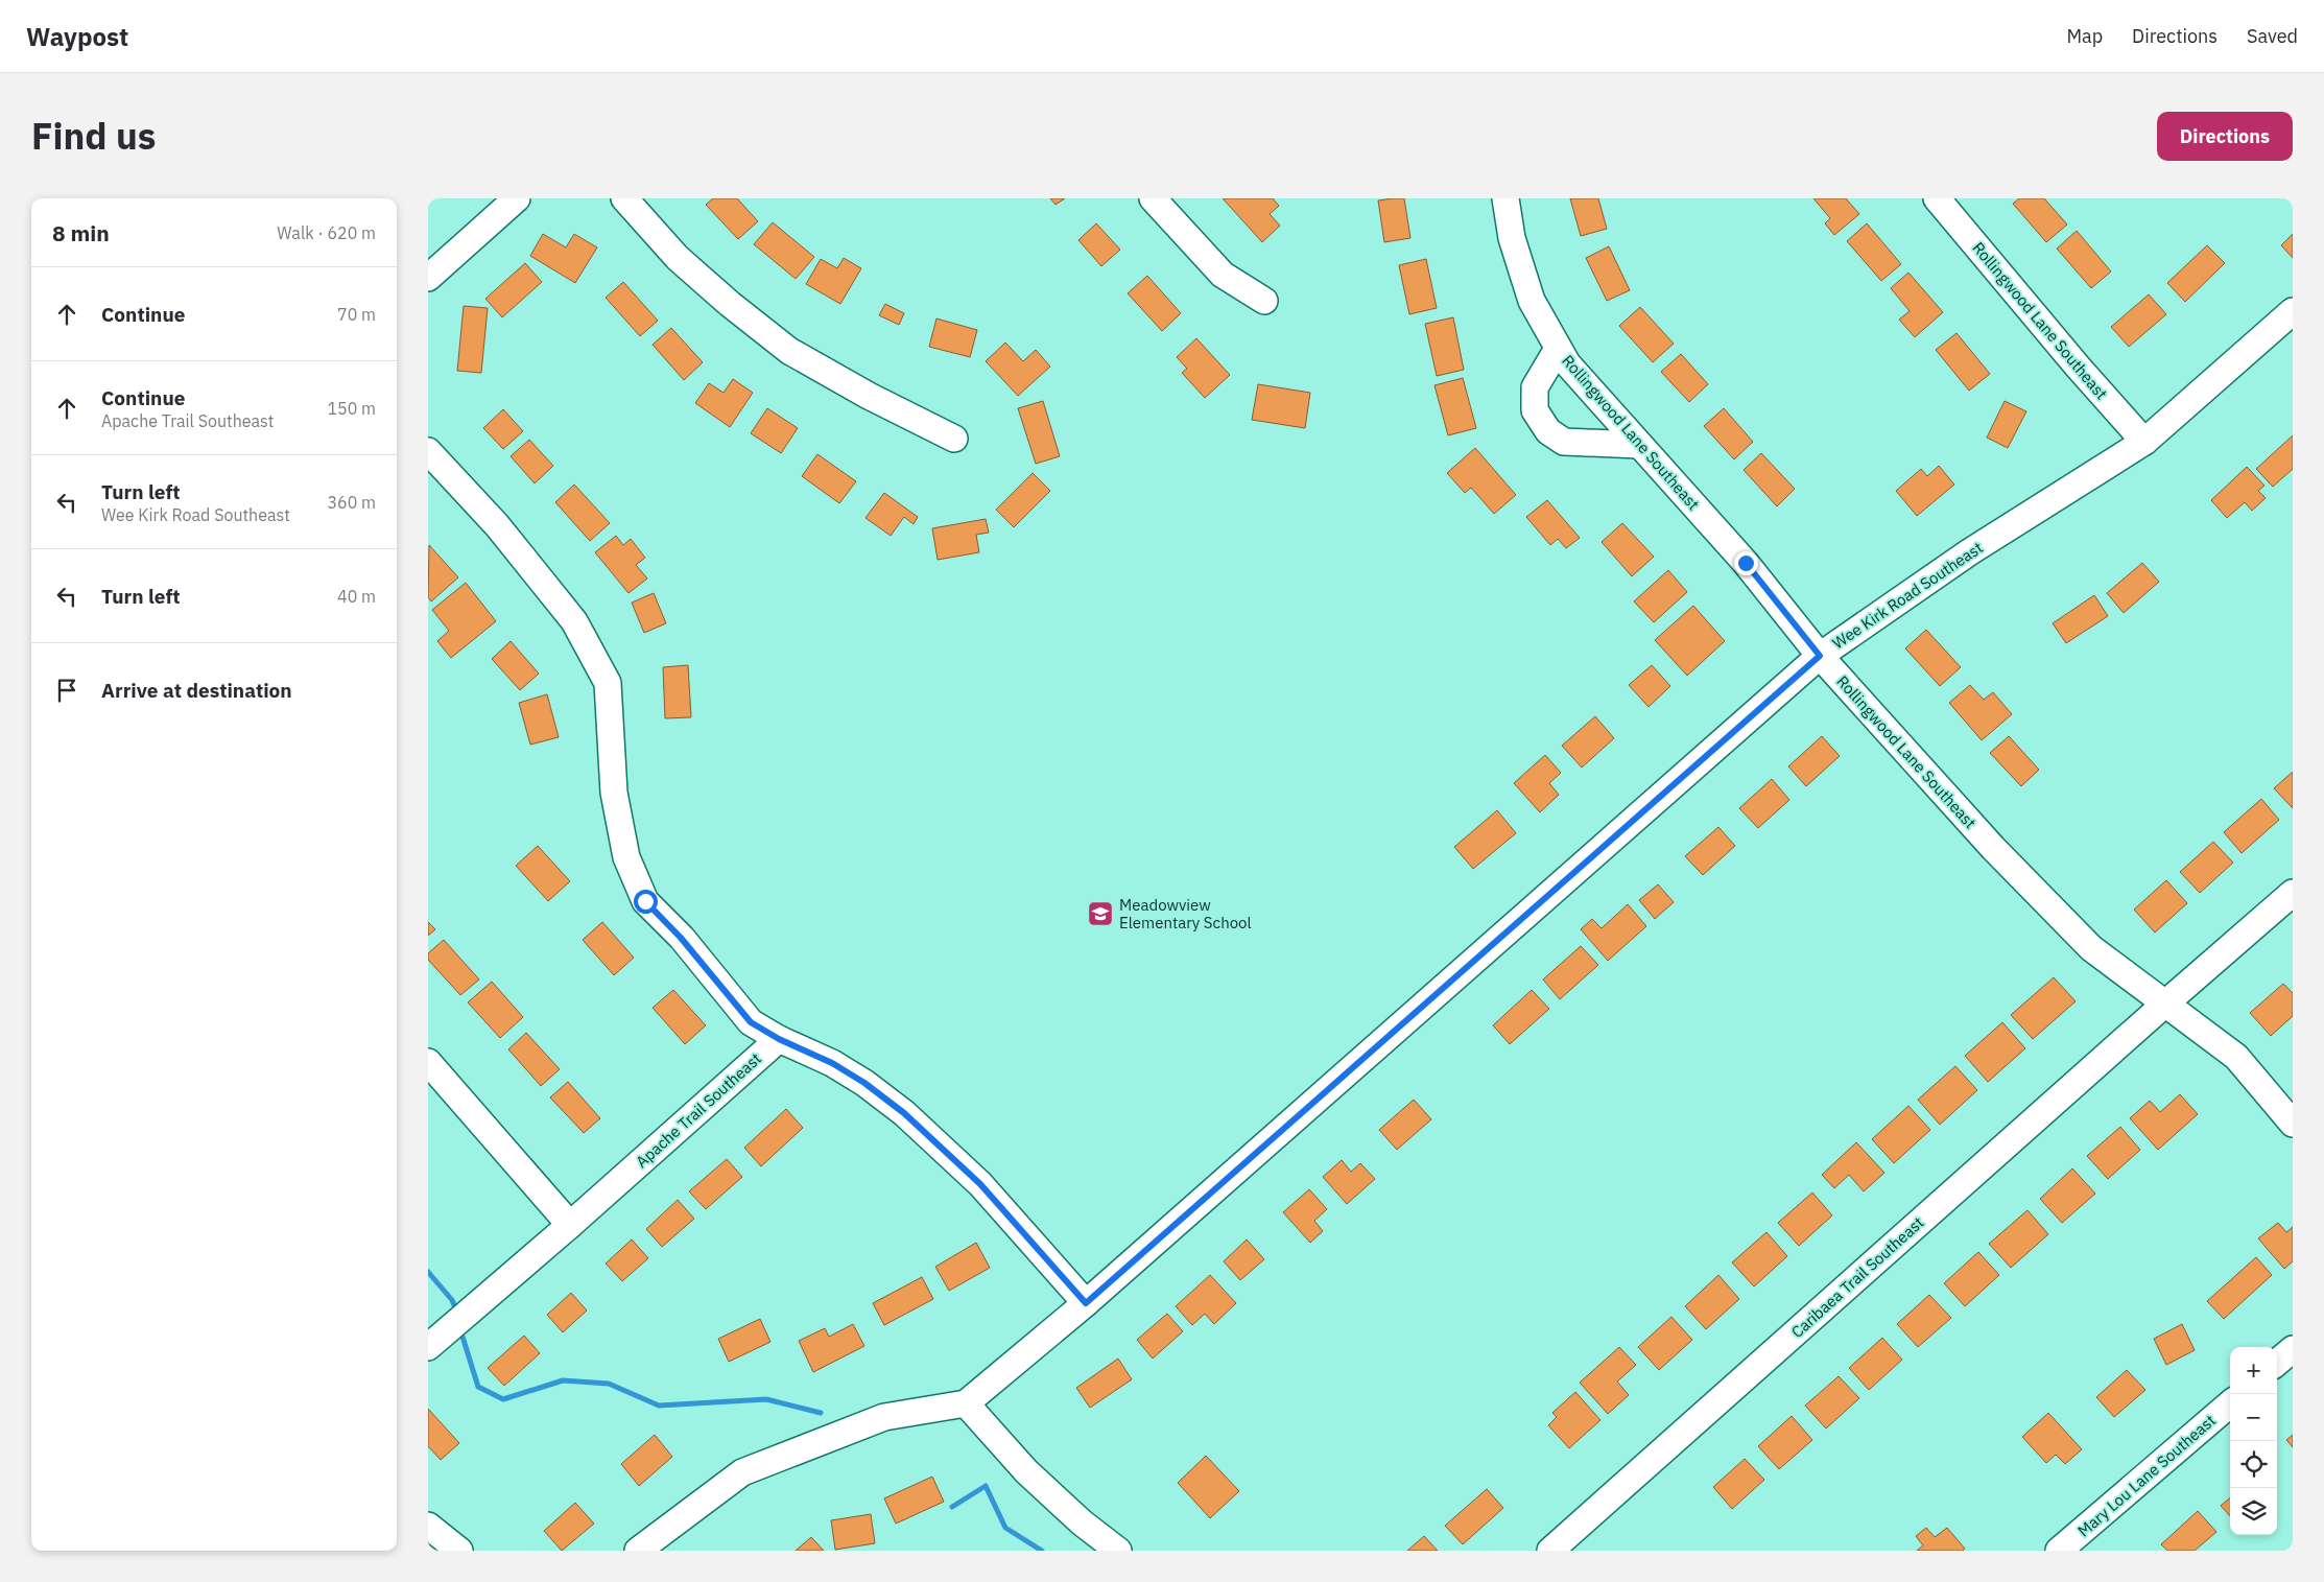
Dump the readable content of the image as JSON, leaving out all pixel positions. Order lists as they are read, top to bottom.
{
  "streets": {
    "street": [
      "Rollingwood Lane Southeast",
      "Wee Kirk Road Southeast",
      "Apache Trail Southeast",
      "Caribaea Trail Southeast",
      "Mary Lou Lane Southeast"
    ]
  },
  "crossings": [
    ["Rollingwood Lane Southeast", "Wee Kirk Road Southeast"],
    ["Rollingwood Lane Southeast", "Caribaea Trail Southeast"]
  ],
  "places": {
    "school or university": ["Meadowview Elementary School"]
  },
  "page": {
    "header": "Waypost",
    "nav": ["Map", "Directions", "Saved"],
    "title": "Find us",
    "buttons": "Directions",
    "heading": ["8 min", "Walk · 620 m"],
    "list": [
      ["Continue", "70 m"],
      ["Continue", "Apache Trail Southeast", "150 m"],
      ["Turn left", "Wee Kirk Road Southeast", "360 m"],
      ["Turn left", "40 m"],
      "Arrive at destination"
    ],
    "map_buttons": ["+", "−"]
  }
}
